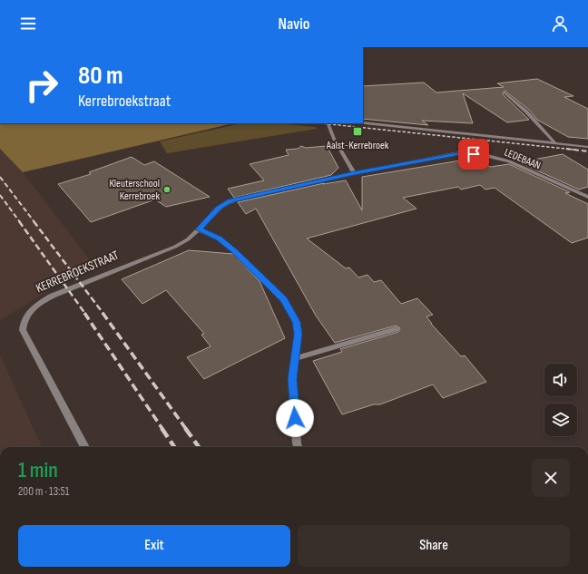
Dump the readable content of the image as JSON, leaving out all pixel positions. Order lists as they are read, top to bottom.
{
  "streets": {
    "street": ["LEDEBAAN", "KERREBROEKSTRAAT"]
  },
  "crossings": [
    ["LEDEBAAN", "KERREBROEKSTRAAT"]
  ],
  "places": {
    "transit": ["Aalst-Kerrebroek"],
    "other": ["Kleuterschool Kerrebroek"]
  },
  "page": {
    "header": "Navio",
    "turn": ["80 m", "Kerrebroekstraat"],
    "heading": ["1 min", "200 m · 13:51"],
    "buttons": ["Exit", "Share"]
  }
}
